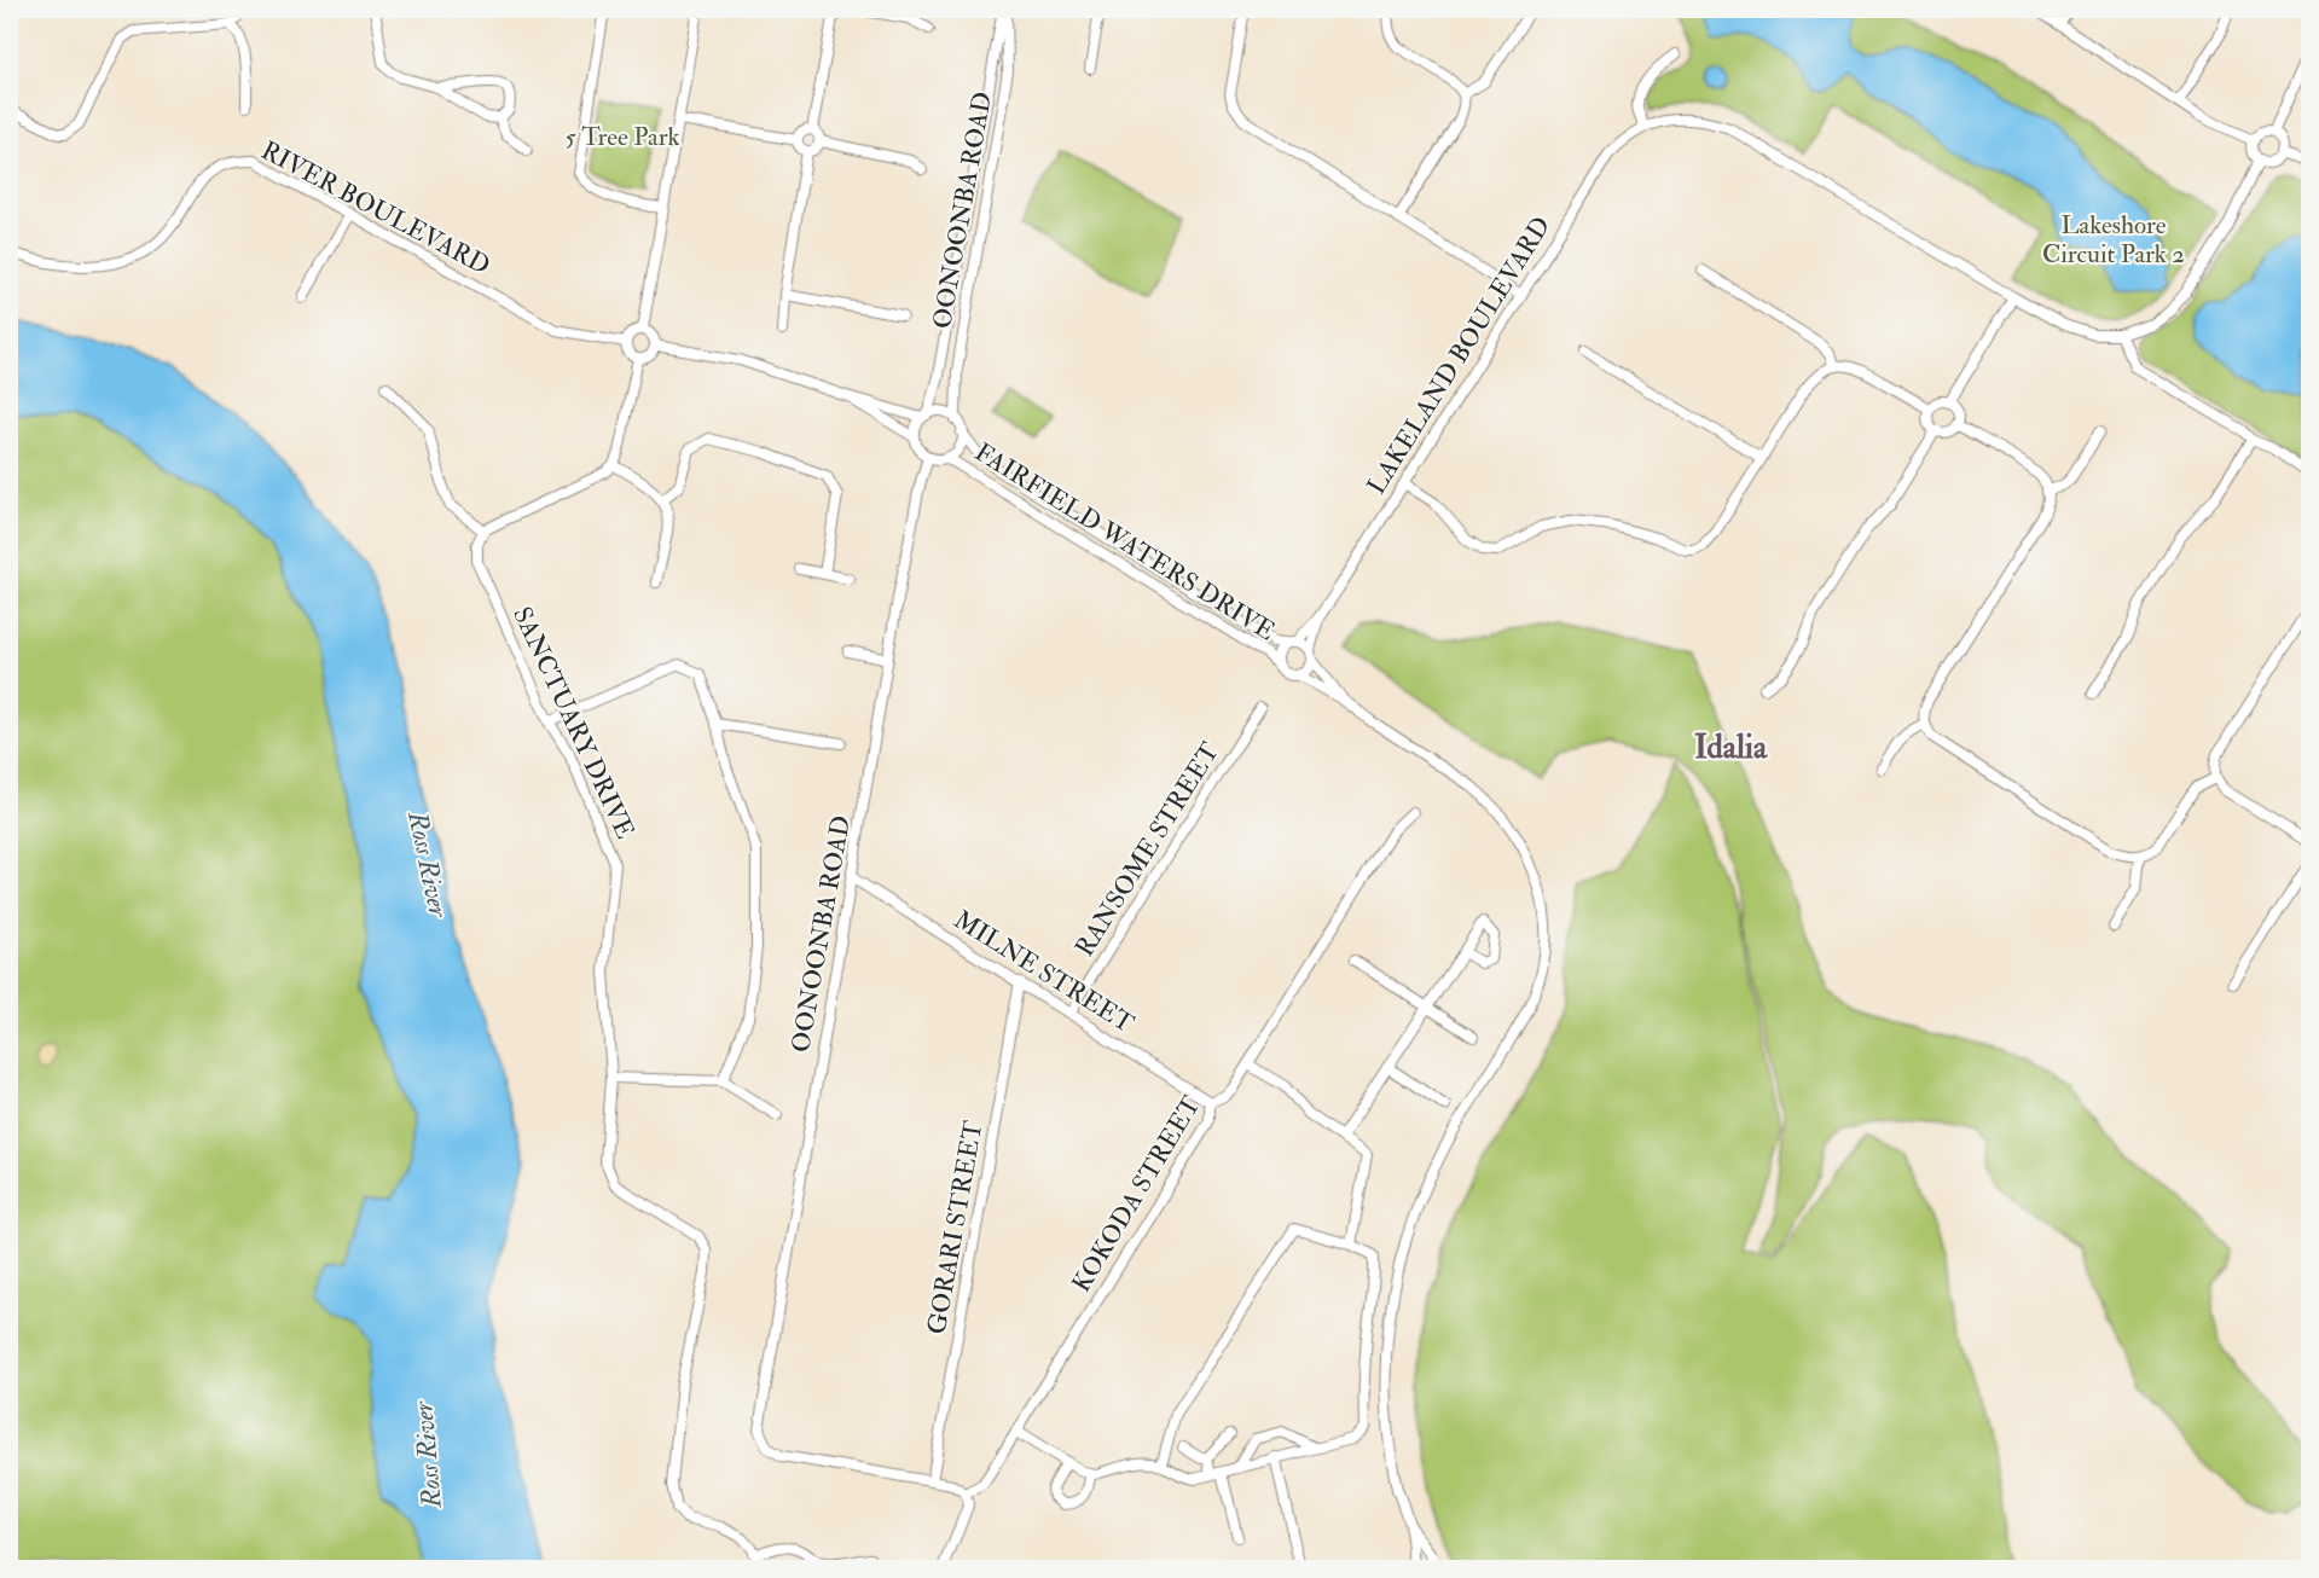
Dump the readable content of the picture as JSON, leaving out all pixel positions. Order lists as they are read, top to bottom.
{
  "streets": {
    "street": [
      "RIVER BOULEVARD",
      "OONOONBA ROAD",
      "LAKELAND BOULEVARD",
      "FAIRFIELD WATERS DRIVE",
      "SANCTUARY DRIVE",
      "RANSOME STREET",
      "MILNE STREET",
      "KOKODA STREET",
      "GORARI STREET"
    ]
  },
  "crossings": [
    ["OONOONBA ROAD", "FAIRFIELD WATERS DRIVE"],
    ["OONOONBA ROAD", "MILNE STREET"],
    ["OONOONBA ROAD", "GORARI STREET"],
    ["LAKELAND BOULEVARD", "FAIRFIELD WATERS DRIVE"],
    ["RANSOME STREET", "MILNE STREET"],
    ["MILNE STREET", "KOKODA STREET"],
    ["MILNE STREET", "GORARI STREET"]
  ],
  "districts": ["Idalia"],
  "water": ["Ross River"],
  "parks": ["5 Tree Park", "Lakeshore Circuit Park 2"]
}
